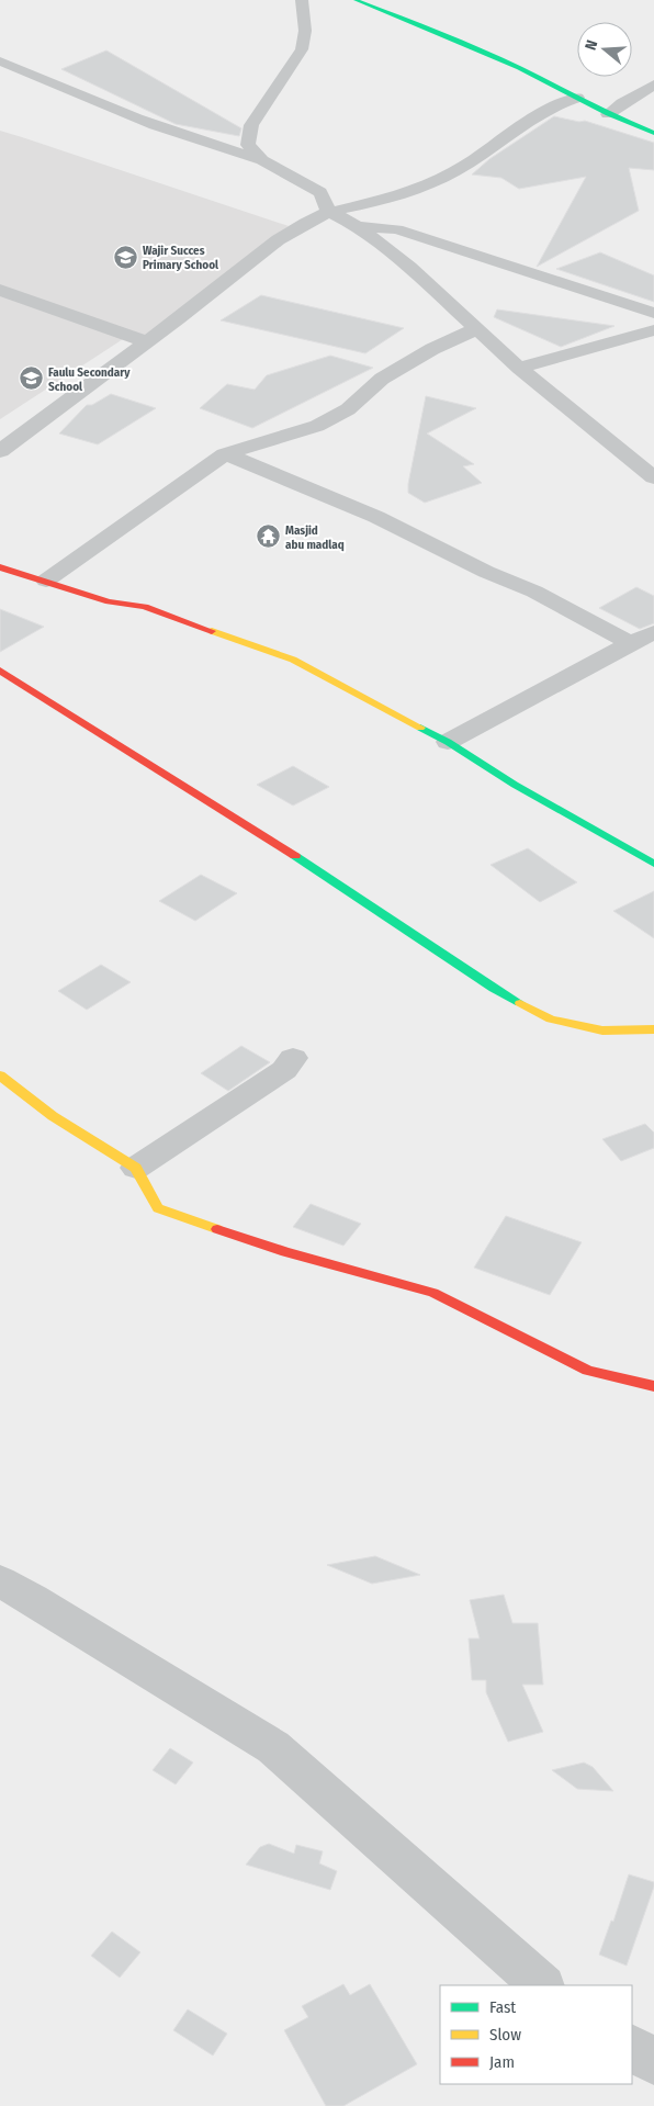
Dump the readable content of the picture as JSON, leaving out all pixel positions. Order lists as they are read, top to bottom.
{
  "places": {
    "school or university": ["Wajir Succes Primary School", "Faulu Secondary School"],
    "temple": ["Masjid abu madlaq"]
  },
  "legend": ["Fast", "Slow", "Jam"],
  "north": "left"
}
